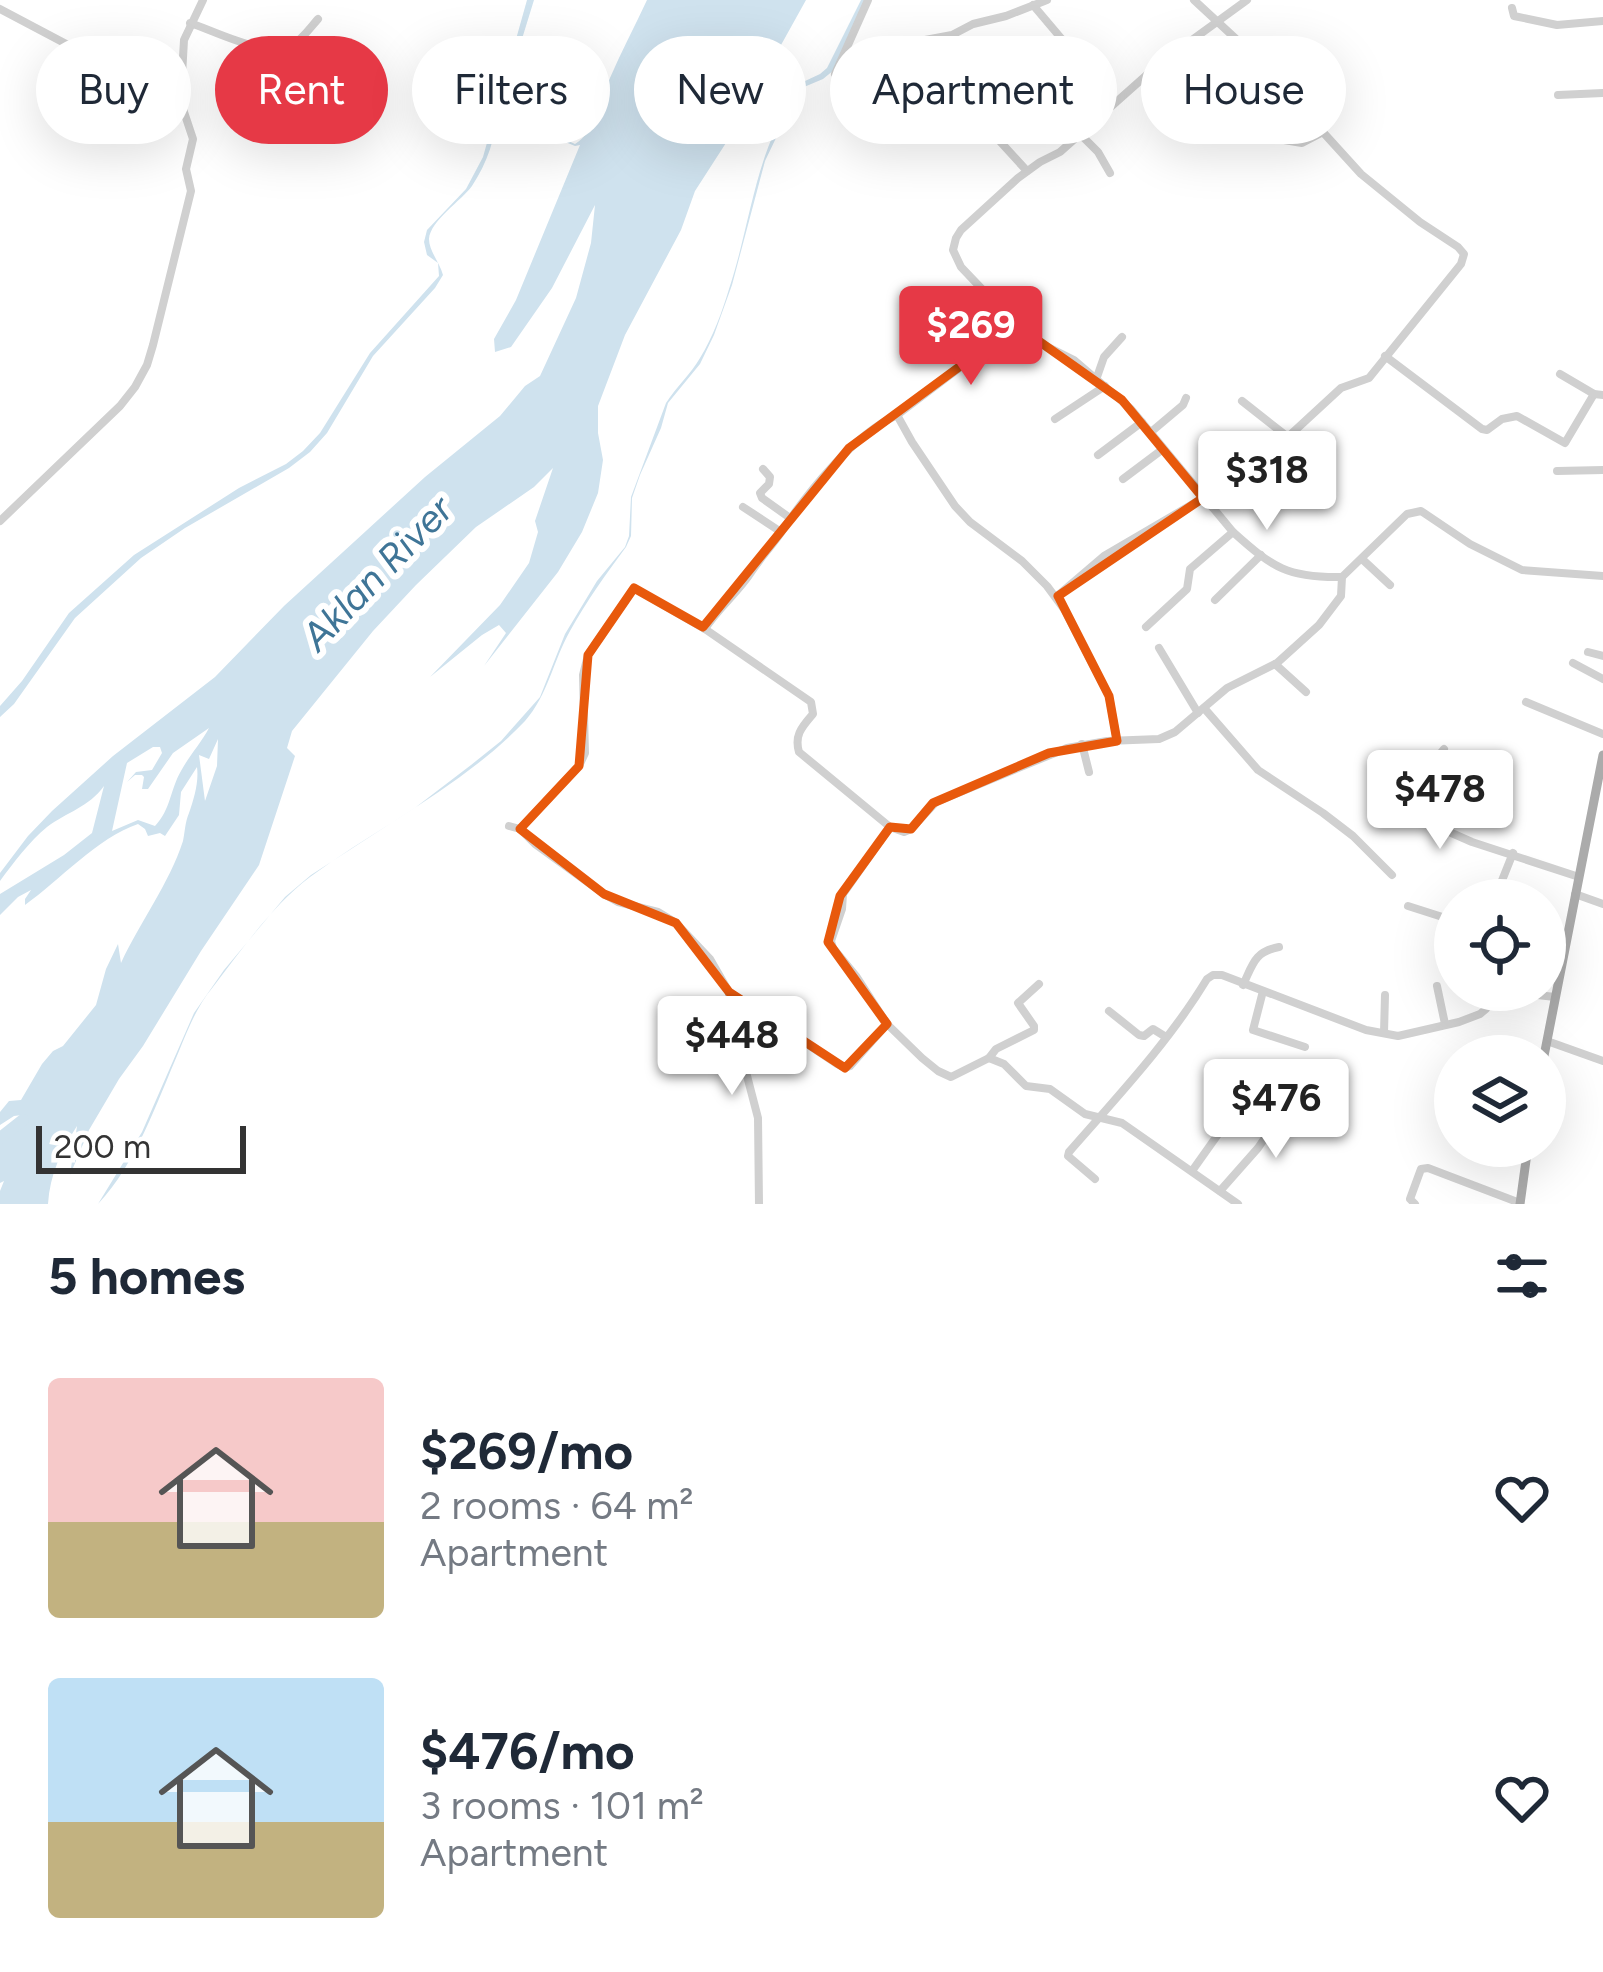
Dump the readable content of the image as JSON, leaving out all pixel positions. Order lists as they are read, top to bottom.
{
  "water": ["Aklan River"],
  "scale_bar": "200 m",
  "page": {
    "chip": [
      "Buy",
      "Rent",
      "Filters",
      "New",
      "Apartment",
      "House"
    ],
    "price": [
      "$269",
      "$318",
      "$478",
      "$448",
      "$476"
    ],
    "scale": "200 m",
    "heading": "5 homes",
    "list": [
      {
        "name": "$269/mo",
        "note": "2 rooms · 64 m² · Apartment"
      },
      {
        "name": "$476/mo",
        "note": "3 rooms · 101 m² · Apartment"
      }
    ]
  }
}
